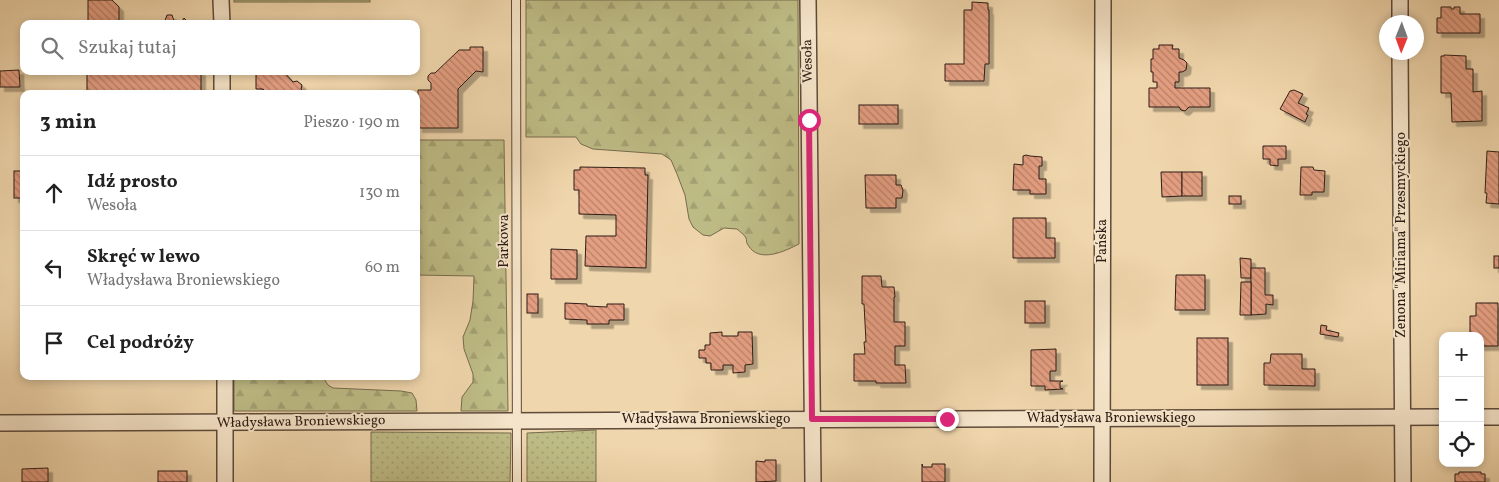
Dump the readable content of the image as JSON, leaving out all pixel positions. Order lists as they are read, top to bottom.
{
  "streets": {
    "street": [
      "Wesoła",
      "Zenona \"Miriama\" Przesmyckiego",
      "Pańska",
      "Władysława Broniewskiego"
    ],
    "lane": ["Parkowa"]
  },
  "crossings": [
    ["Wesoła", "Władysława Broniewskiego"],
    ["Zenona \"Miriama\" Przesmyckiego", "Władysława Broniewskiego"],
    ["Parkowa", "Władysława Broniewskiego"],
    ["Pańska", "Władysława Broniewskiego"]
  ],
  "north": "bottom",
  "page": {
    "search": "Szukaj tutaj",
    "heading": ["3 min", "Pieszo · 190 m"],
    "list": [
      ["Idź prosto", "Wesoła", "130 m"],
      ["Skręć w lewo", "Władysława Broniewskiego", "60 m"],
      "Cel podróży"
    ],
    "map_buttons": ["+", "−"]
  }
}
